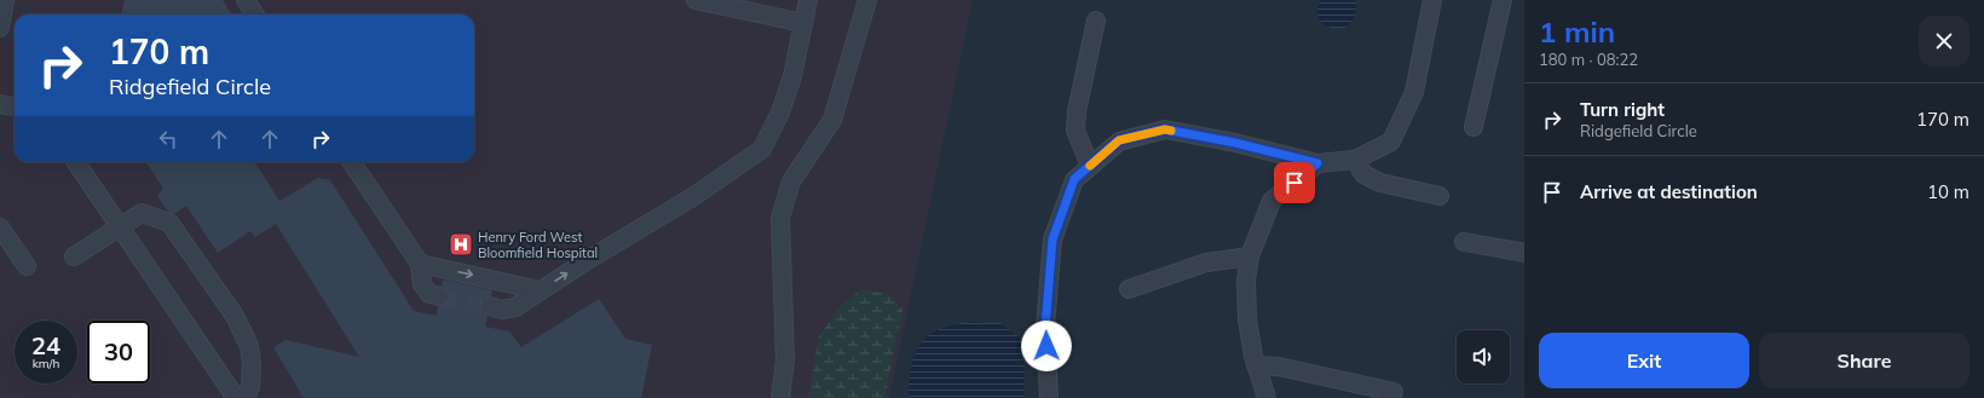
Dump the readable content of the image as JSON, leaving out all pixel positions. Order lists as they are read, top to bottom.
{
  "places": {
    "hospital": ["Henry Ford West Bloomfield Hospital"]
  },
  "page": {
    "heading": ["1 min", "180 m · 08:22"],
    "turn": ["170 m", "Ridgefield Circle"],
    "list": [
      {
        "name": "Turn right",
        "note": "Ridgefield Circle",
        "value": "170 m"
      },
      {
        "name": "Arrive at destination",
        "value": "10 m"
      }
    ],
    "speed": "24 km/h",
    "limit": "30",
    "buttons": ["Exit", "Share"]
  }
}
